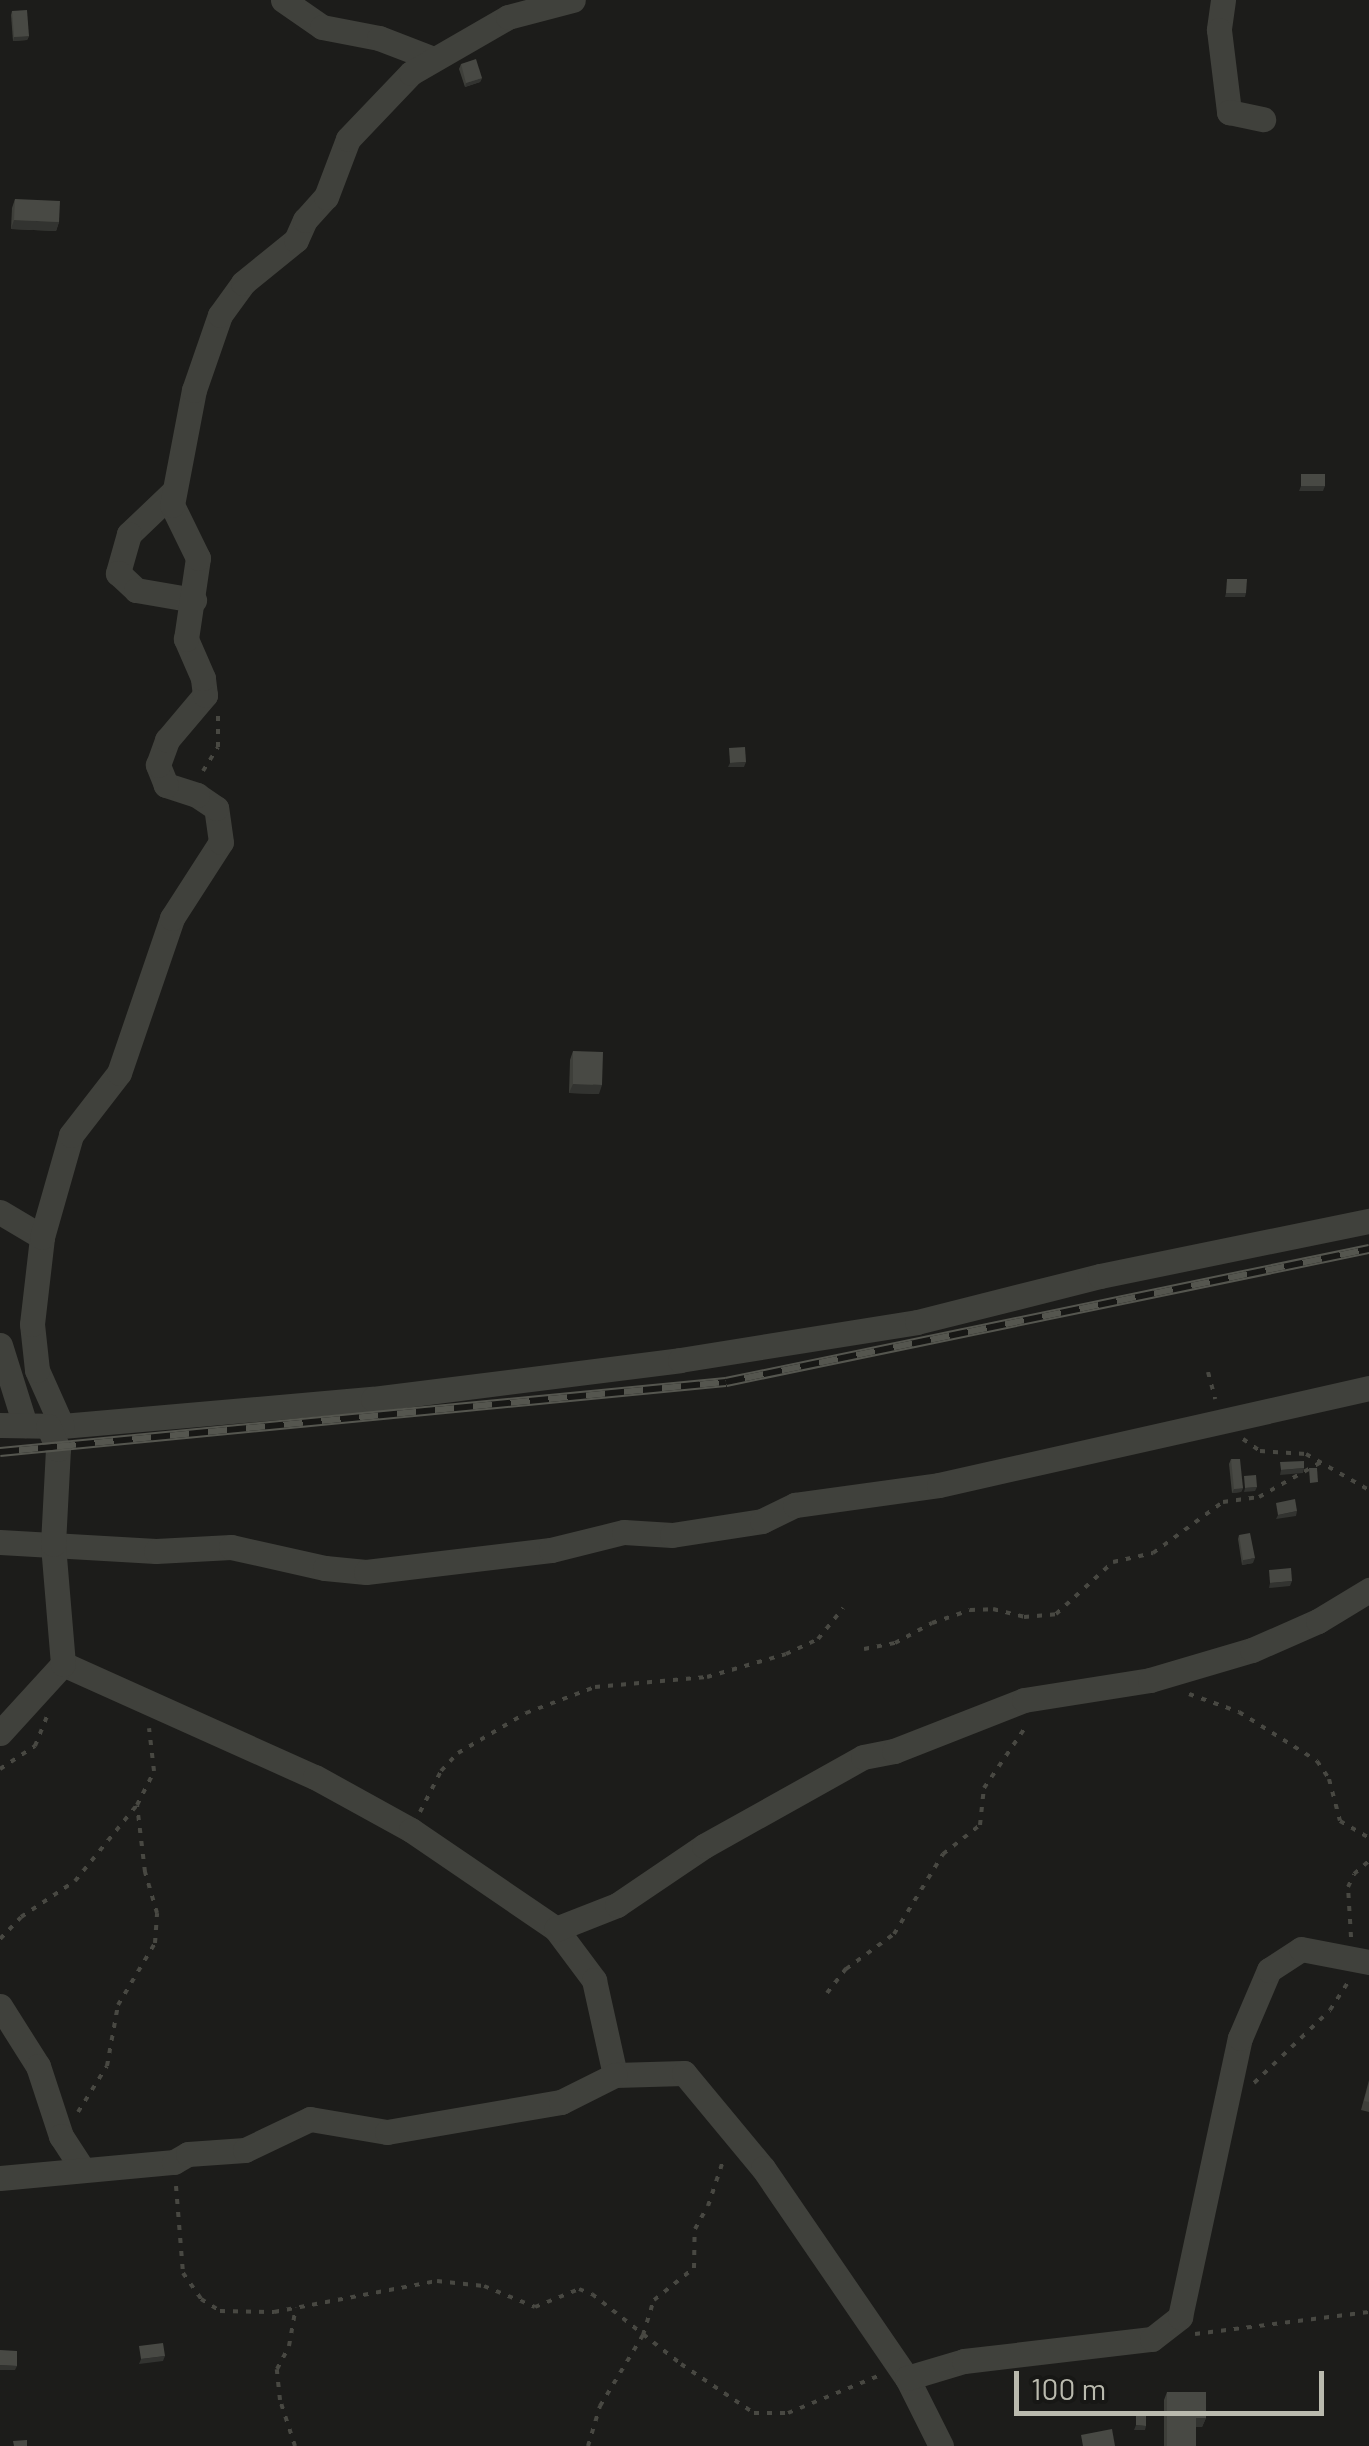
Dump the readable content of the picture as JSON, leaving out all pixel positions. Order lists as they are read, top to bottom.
{
  "scale_bar": "100 m"
}
